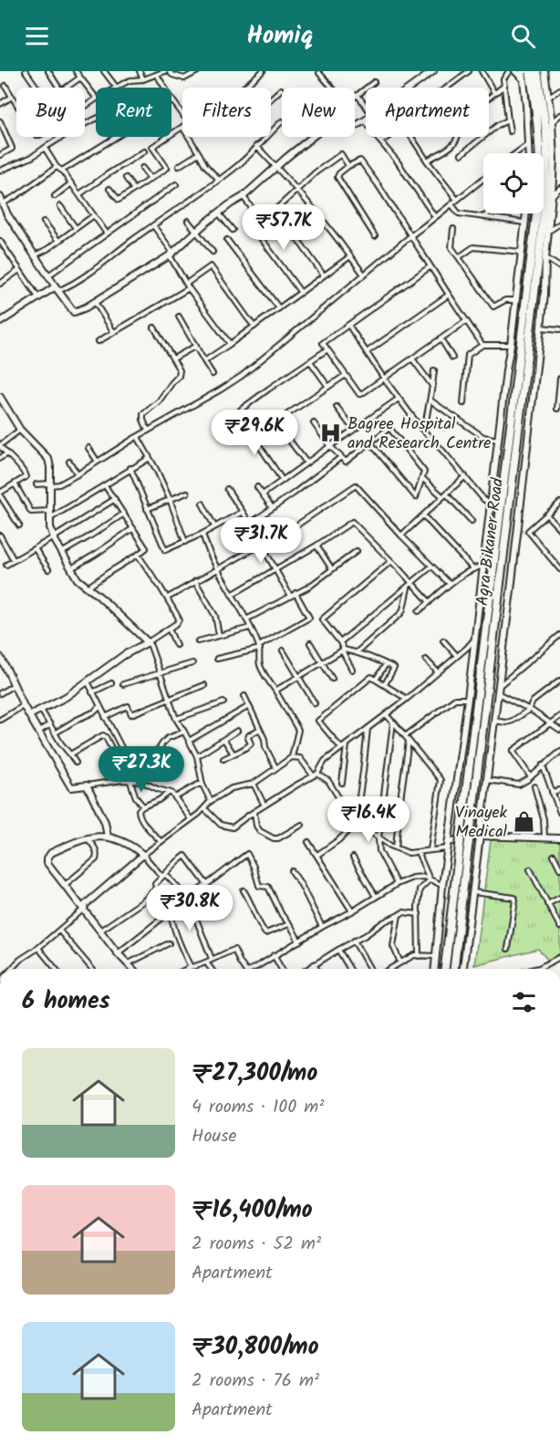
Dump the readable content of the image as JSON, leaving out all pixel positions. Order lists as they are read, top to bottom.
{
  "streets": {
    "highway": ["Agra Bikaner Road"]
  },
  "places": {
    "hospital": ["Bagree Hospital and Research Centre"],
    "shop": ["Vinayek Medical"]
  },
  "page": {
    "header": "Homiq",
    "chip": [
      "Buy",
      "Rent",
      "Filters",
      "New",
      "Apartment"
    ],
    "price": [
      "₹57.7K",
      "₹29.6K",
      "₹31.7K",
      "₹27.3K",
      "₹16.4K",
      "₹30.8K"
    ],
    "heading": "6 homes",
    "list": [
      {
        "name": "₹27,300/mo",
        "note": "4 rooms · 100 m² · House"
      },
      {
        "name": "₹16,400/mo",
        "note": "2 rooms · 52 m² · Apartment"
      },
      {
        "name": "₹30,800/mo",
        "note": "2 rooms · 76 m² · Apartment"
      }
    ]
  }
}
